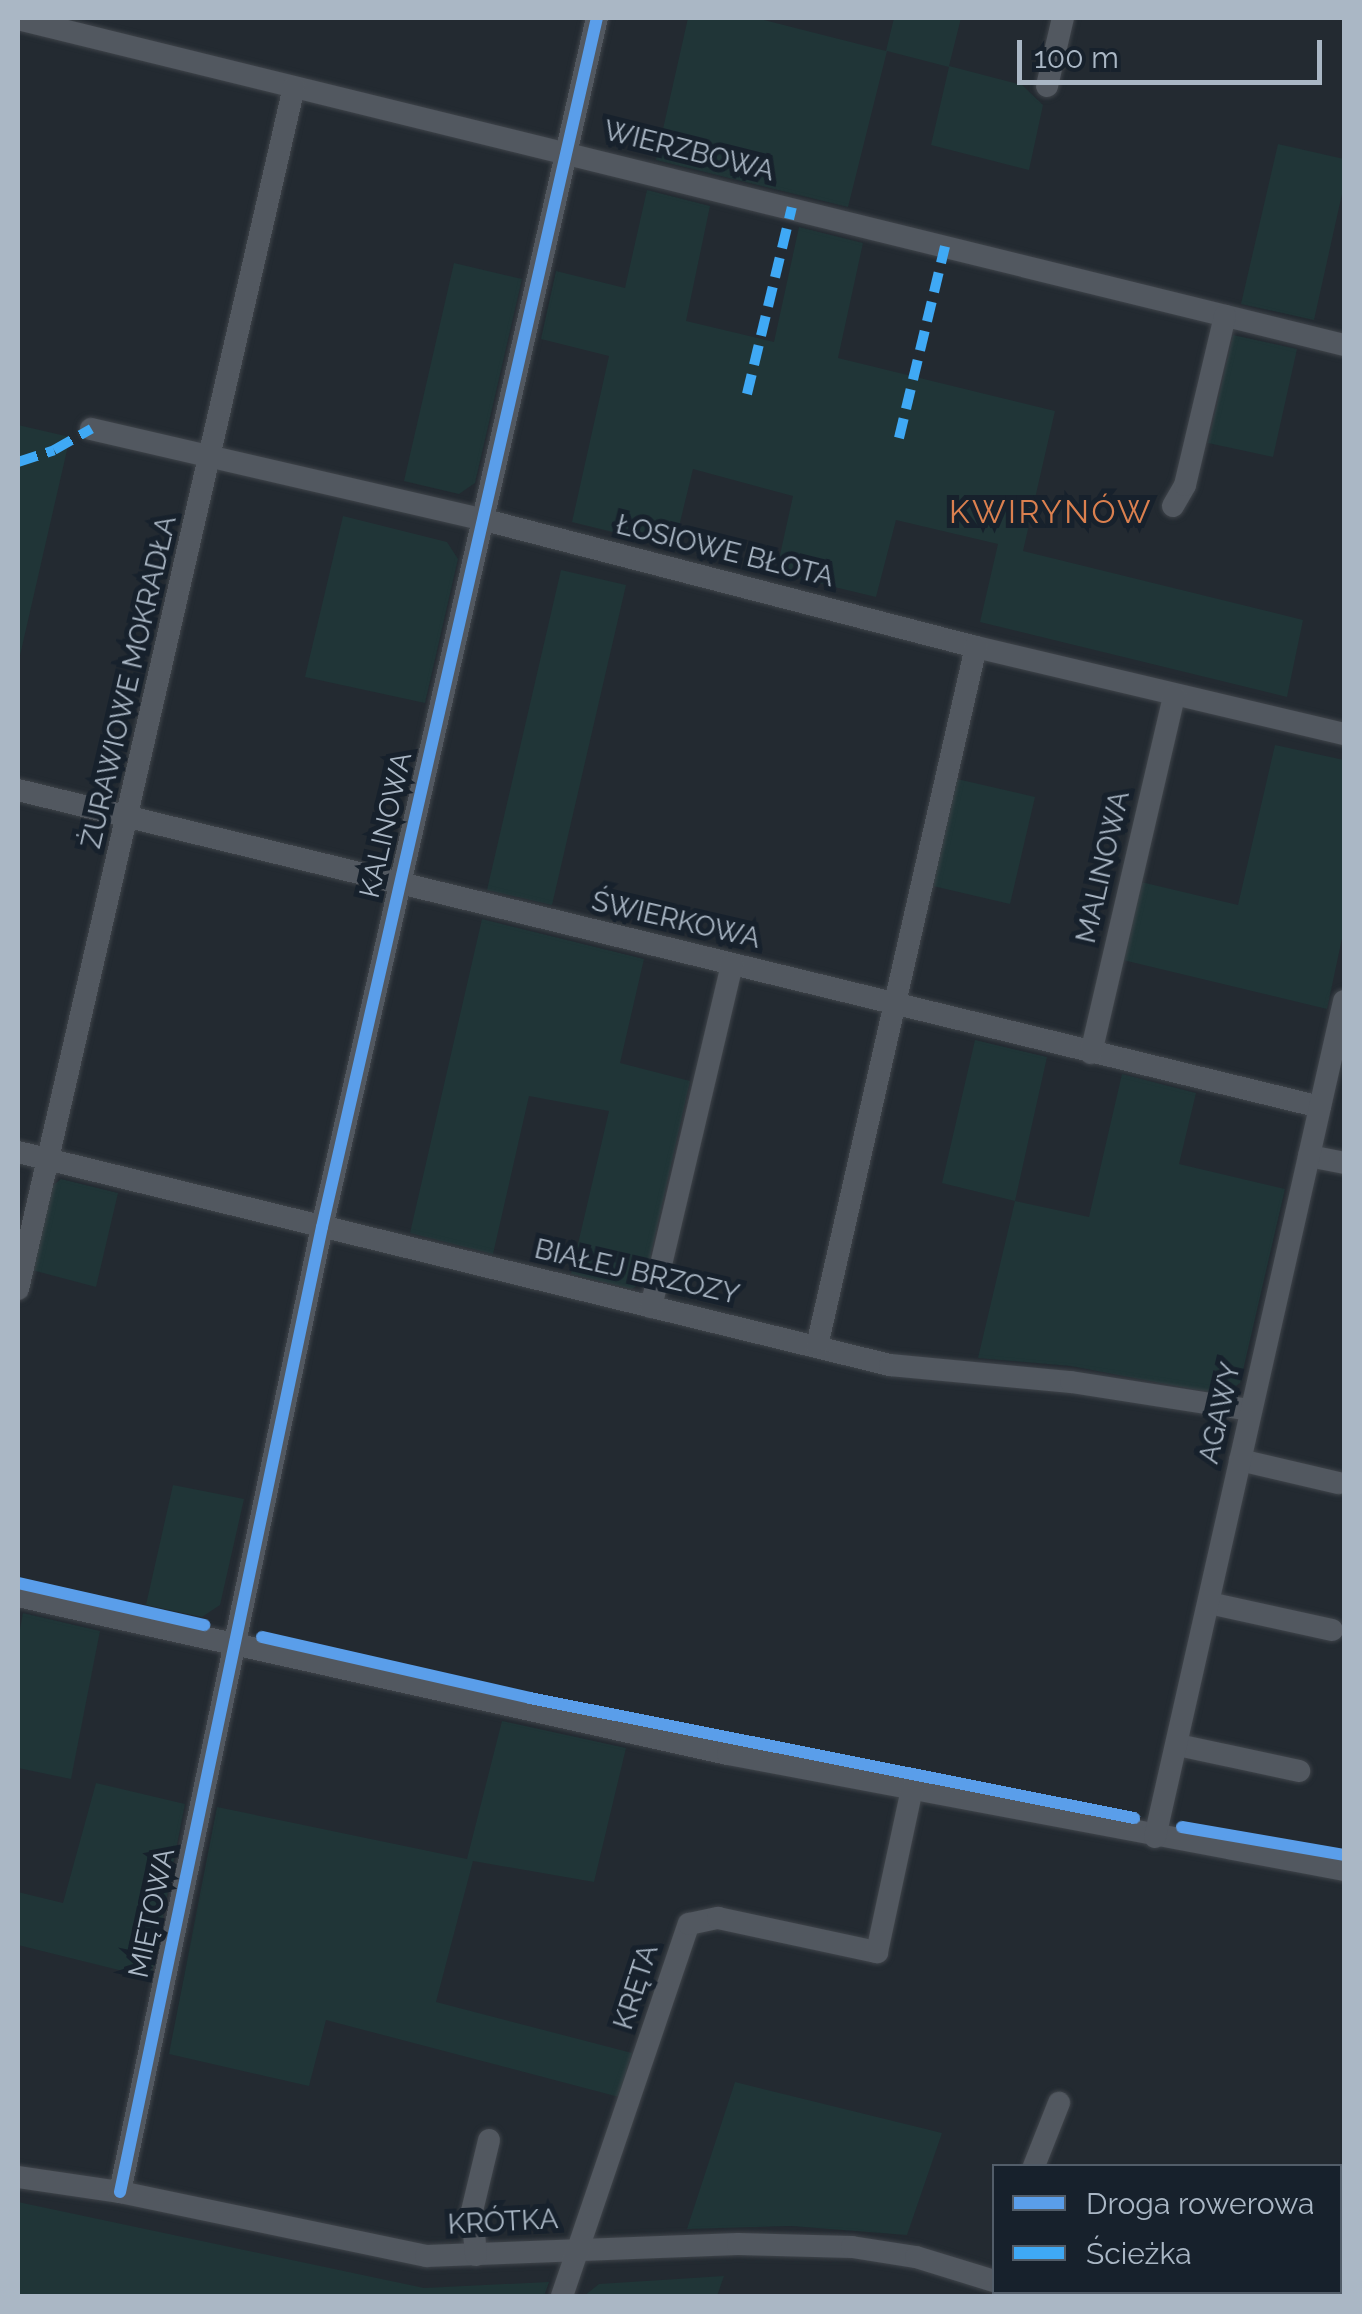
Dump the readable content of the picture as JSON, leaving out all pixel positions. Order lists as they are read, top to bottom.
{
  "streets": {
    "street": [
      "WIERZBOWA",
      "ŁOSIOWE BŁOTA",
      "ŻURAWIOWE MOKRADŁA",
      "KALINOWA",
      "MALINOWA",
      "ŚWIERKOWA",
      "BIAŁEJ BRZOZY",
      "AGAWY",
      "MIĘTOWA",
      "KRĘTA",
      "KRÓTKA"
    ]
  },
  "crossings": [
    ["WIERZBOWA", "ŻURAWIOWE MOKRADŁA"],
    ["WIERZBOWA", "KALINOWA"],
    ["ŁOSIOWE BŁOTA", "ŻURAWIOWE MOKRADŁA"],
    ["ŁOSIOWE BŁOTA", "KALINOWA"],
    ["ŁOSIOWE BŁOTA", "MALINOWA"],
    ["ŻURAWIOWE MOKRADŁA", "ŚWIERKOWA"],
    ["ŻURAWIOWE MOKRADŁA", "BIAŁEJ BRZOZY"],
    ["KALINOWA", "ŚWIERKOWA"],
    ["KALINOWA", "BIAŁEJ BRZOZY"],
    ["KALINOWA", "MIĘTOWA"],
    ["MALINOWA", "ŚWIERKOWA"],
    ["ŚWIERKOWA", "AGAWY"],
    ["BIAŁEJ BRZOZY", "AGAWY"],
    ["MIĘTOWA", "KRÓTKA"],
    ["KRĘTA", "KRÓTKA"]
  ],
  "districts": ["KWIRYNÓW"],
  "legend": ["Droga rowerowa", "Ścieżka"],
  "scale_bar": "100 m"
}
